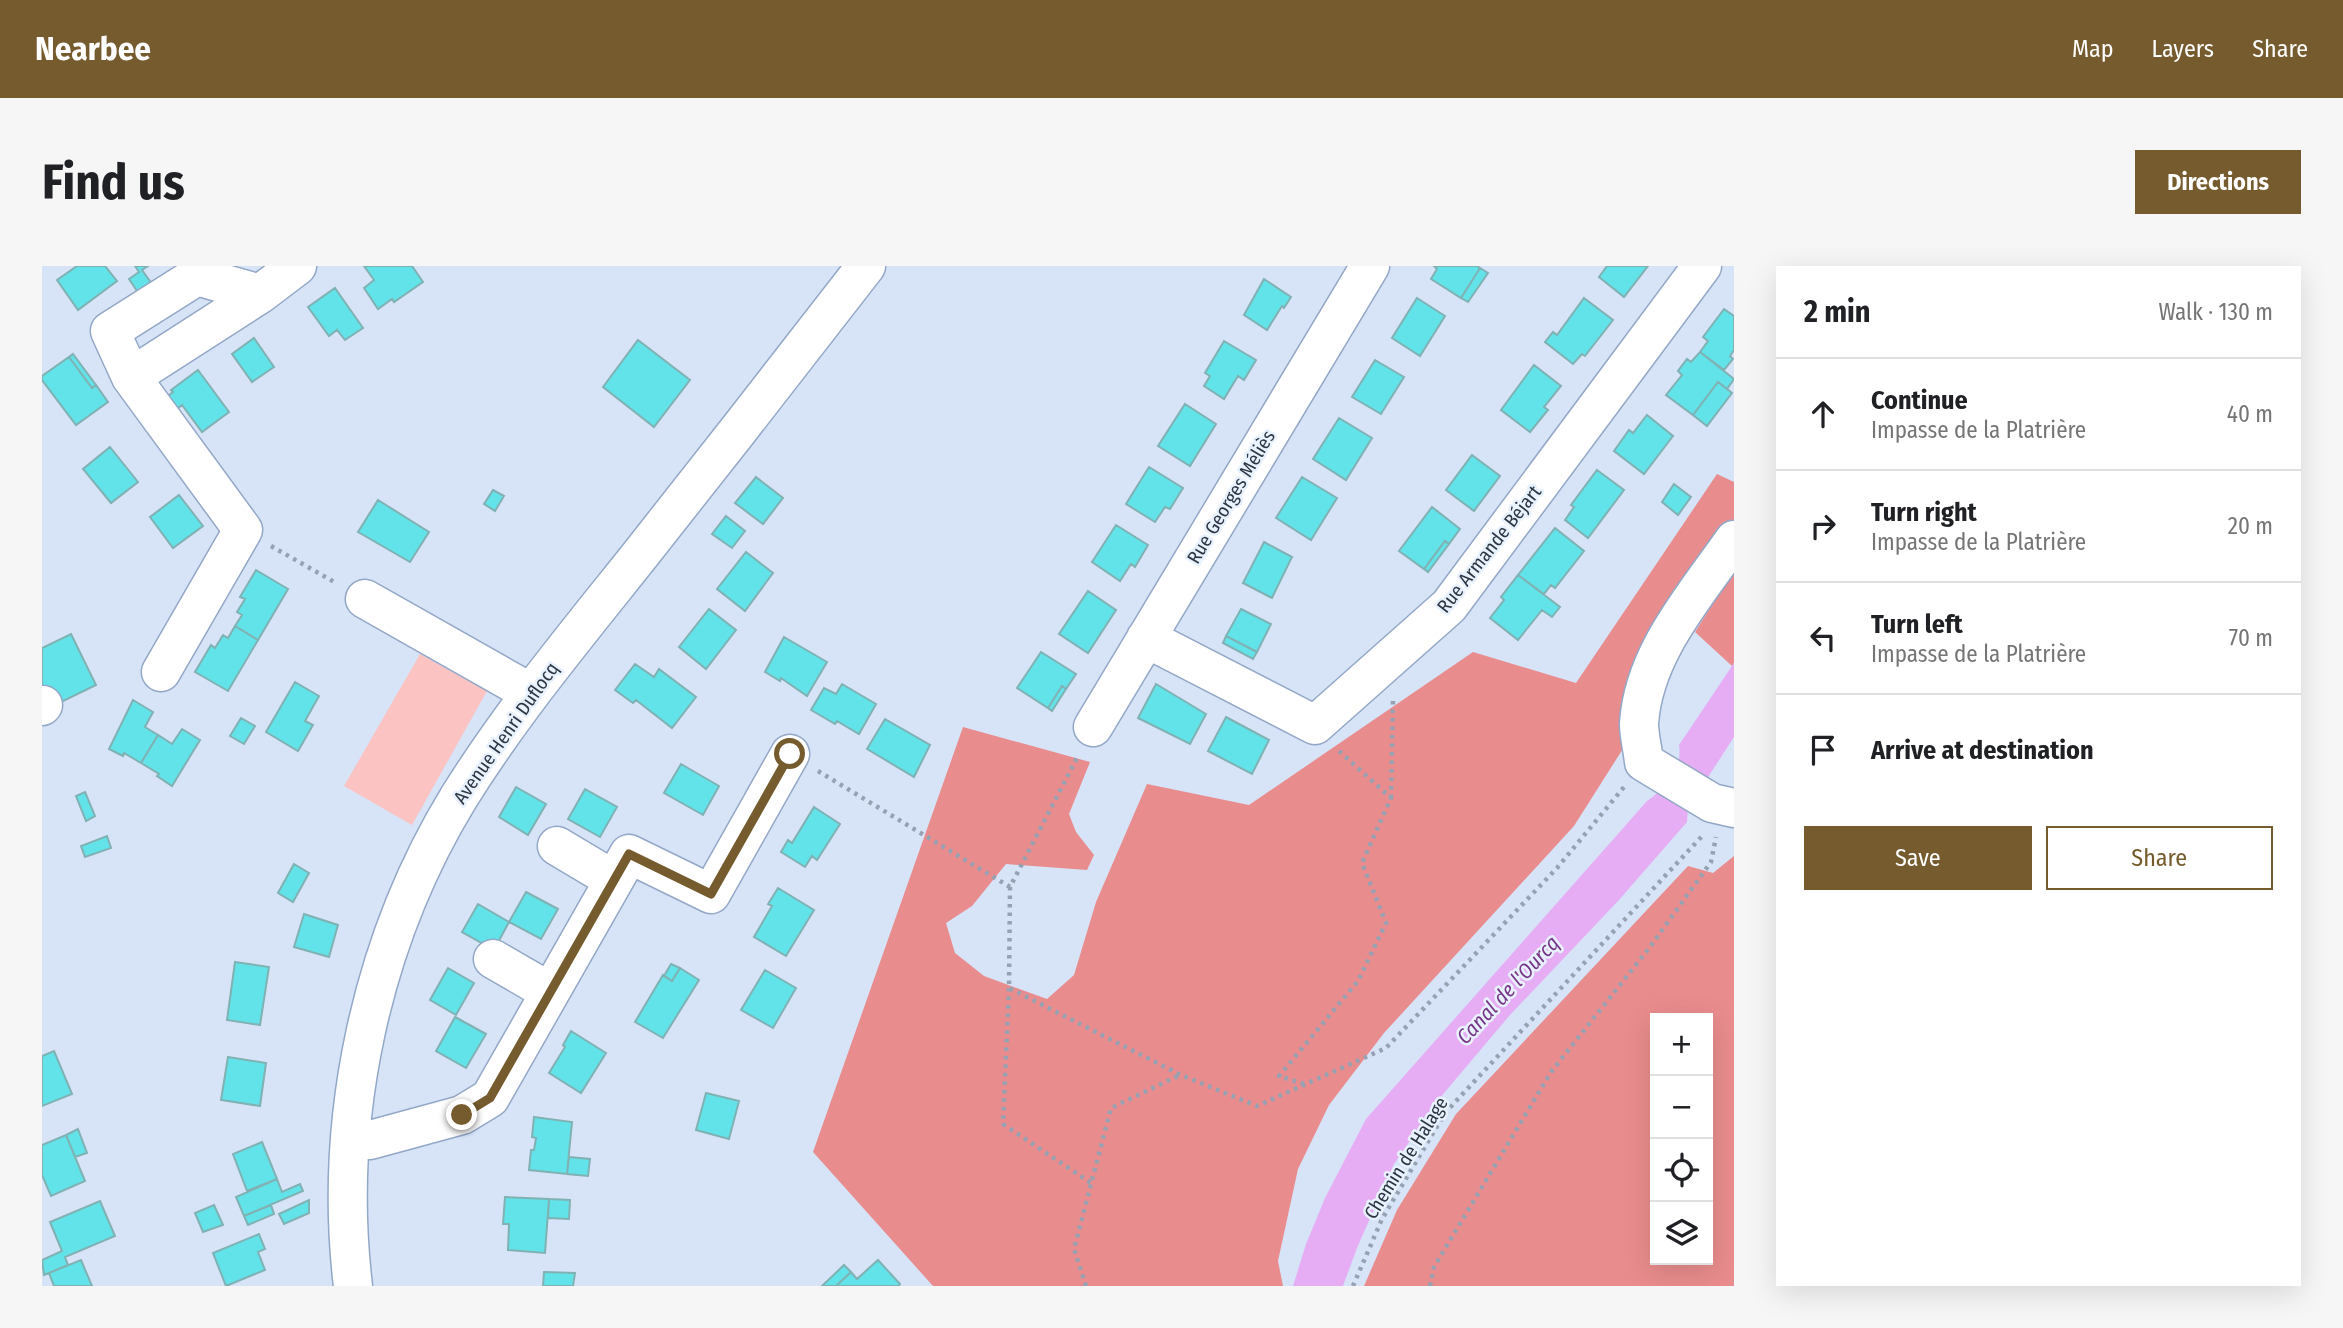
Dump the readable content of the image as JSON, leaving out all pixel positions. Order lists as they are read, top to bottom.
{
  "streets": {
    "street": ["Rue Georges Méliès", "Rue Armande Béjart", "Avenue Henri Duflocq"],
    "path": ["Chemin de Halage"]
  },
  "water": ["Canal de l'Ourcq"],
  "page": {
    "header": "Nearbee",
    "nav": ["Map", "Layers", "Share"],
    "buttons": [
      "Directions",
      ["Save", "Share"]
    ],
    "title": "Find us",
    "heading": ["2 min", "Walk · 130 m"],
    "list": [
      ["Continue", "Impasse de la Platrière", "40 m"],
      ["Turn right", "Impasse de la Platrière", "20 m"],
      ["Turn left", "Impasse de la Platrière", "70 m"],
      "Arrive at destination"
    ],
    "map_buttons": ["+", "−"]
  }
}
